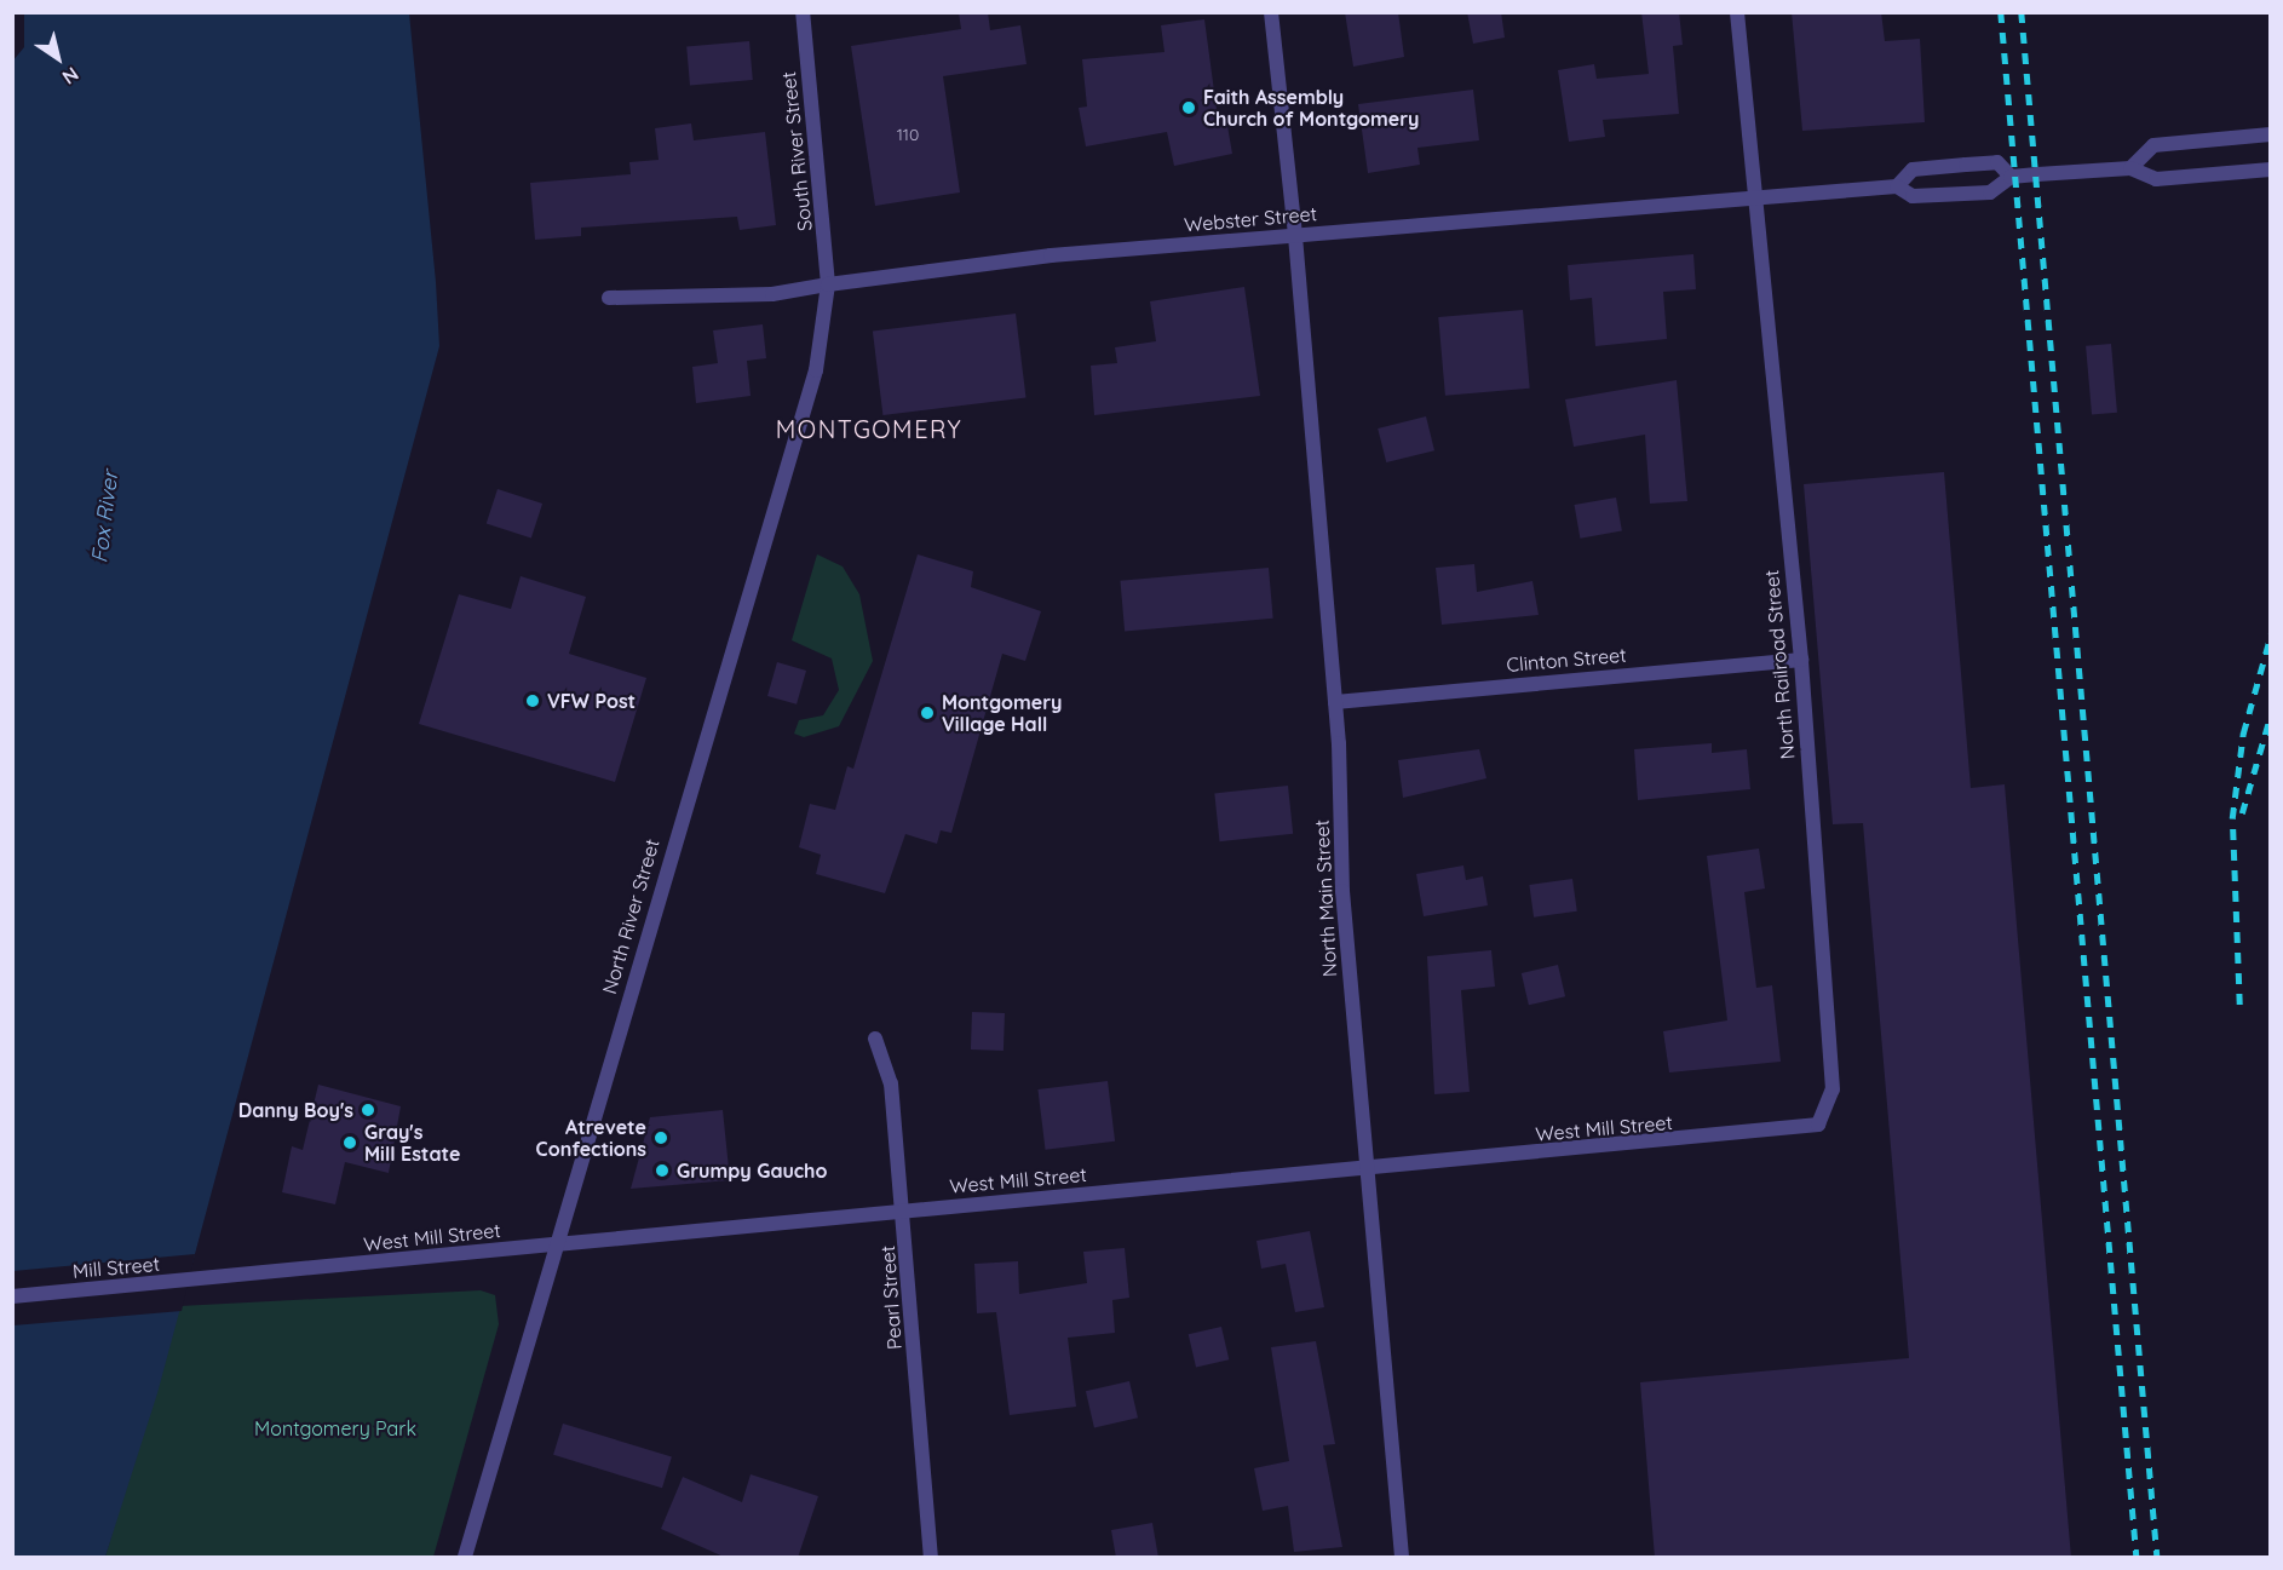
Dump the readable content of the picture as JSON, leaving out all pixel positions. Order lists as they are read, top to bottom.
{
  "streets": {
    "street": [
      "South River Street",
      "Webster Street",
      "Clinton Street",
      "North Railroad Street",
      "North Main Street",
      "North River Street",
      "West Mill Street",
      "Mill Street",
      "Pearl Street"
    ]
  },
  "crossings": [
    ["South River Street", "Webster Street"],
    ["South River Street", "North River Street"],
    ["Webster Street", "North Railroad Street"],
    ["Webster Street", "North Main Street"],
    ["Webster Street", "North River Street"],
    ["Clinton Street", "North Railroad Street"],
    ["Clinton Street", "North Main Street"],
    ["North Railroad Street", "West Mill Street"],
    ["North Main Street", "West Mill Street"],
    ["North River Street", "West Mill Street"],
    ["West Mill Street", "Mill Street"],
    ["West Mill Street", "Pearl Street"]
  ],
  "districts": ["MONTGOMERY"],
  "water": ["Fox River"],
  "parks": ["Montgomery Park"],
  "places": [
    "Faith Assembly Church of Montgomery",
    "VFW Post",
    "Montgomery Village Hall",
    "Danny Boy's",
    "Atrevete Confections",
    "Gray's Mill Estate",
    "Grumpy Gaucho"
  ],
  "house_numbers": ["110"],
  "north": "bottom right"
}
